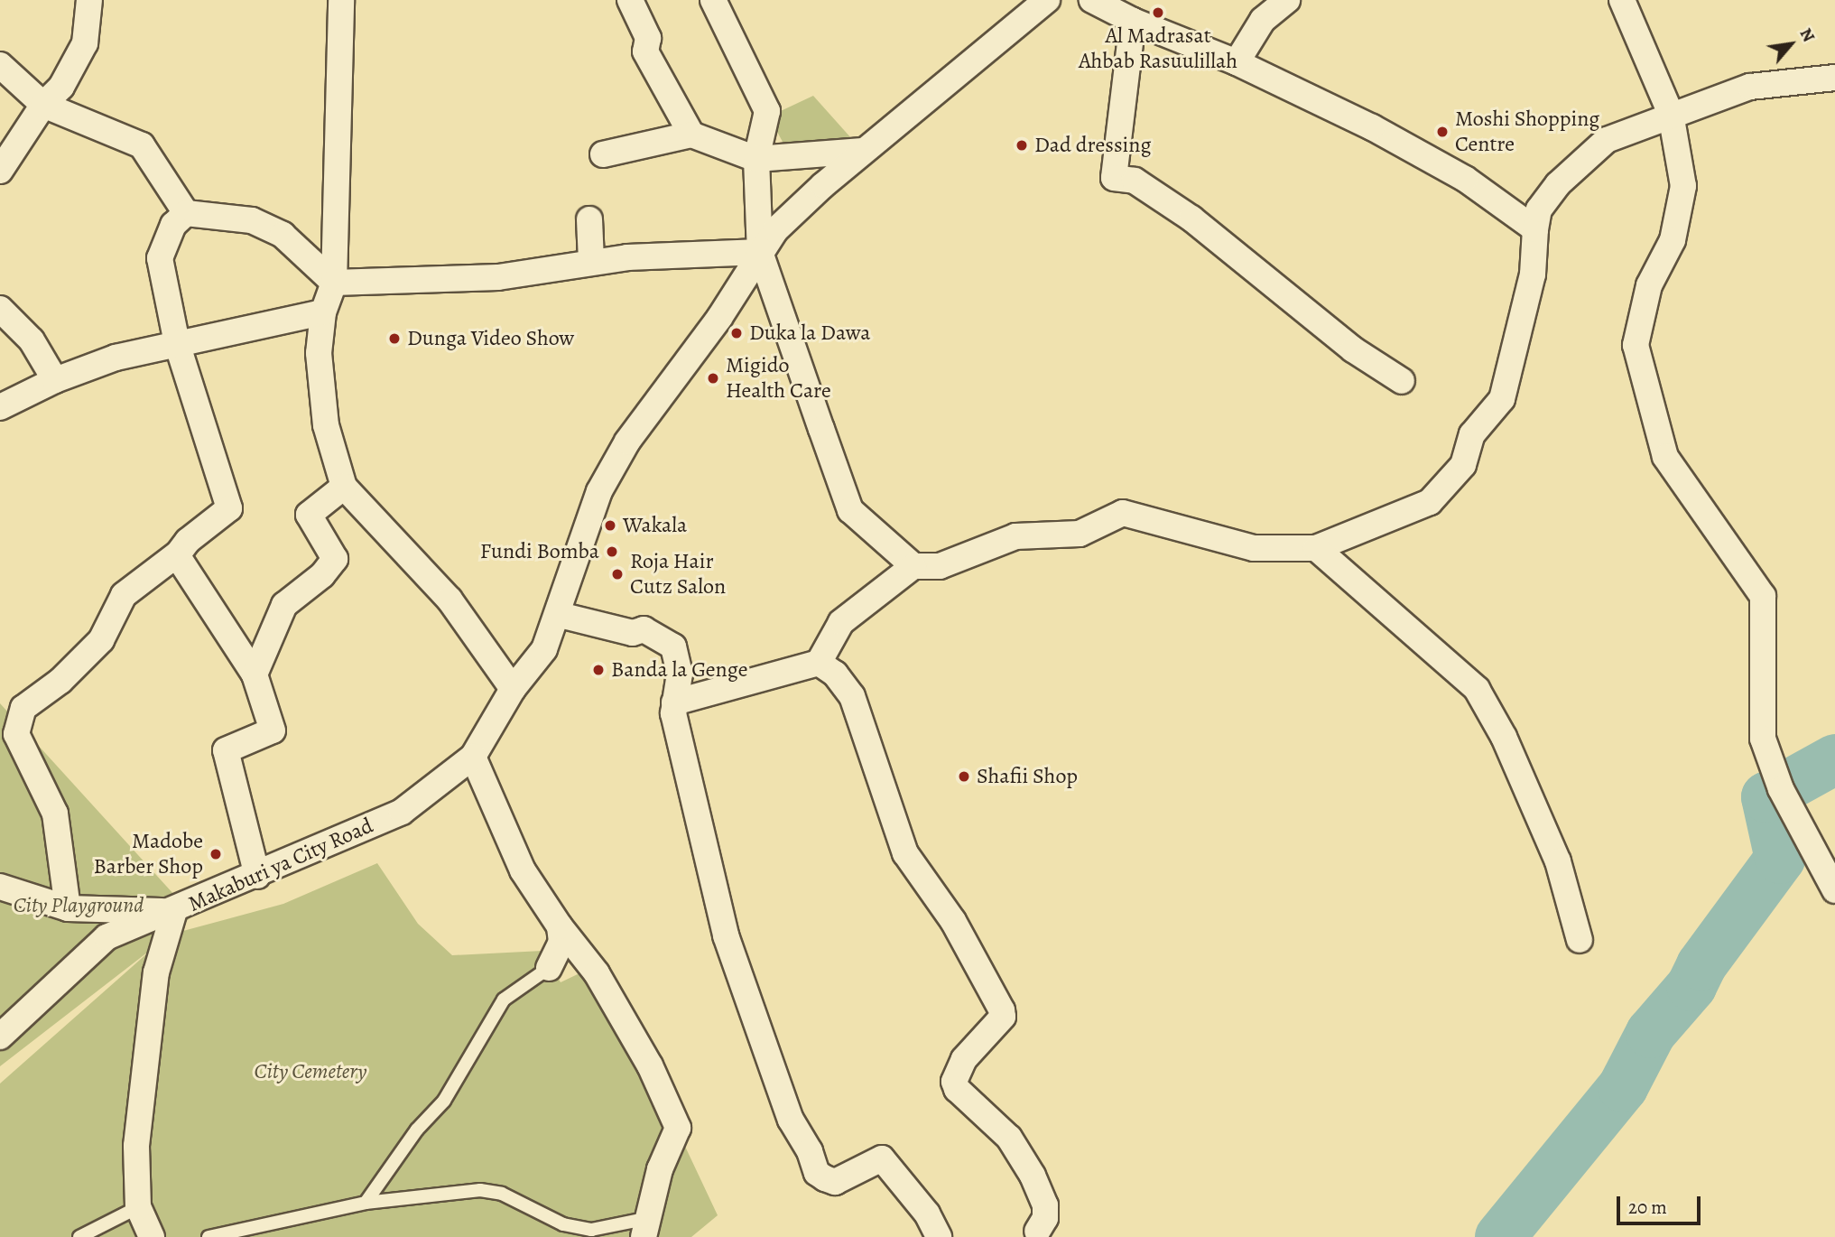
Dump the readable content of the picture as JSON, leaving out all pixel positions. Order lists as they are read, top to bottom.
{
  "streets": {
    "street": ["Makaburi ya City Road"]
  },
  "parks": ["City Playground", "City Cemetery"],
  "places": [
    "Al Madrasat Ahbab Rasuulillah",
    "Moshi Shopping Centre",
    "Dad dressing",
    "Duka la Dawa",
    "Dunga Video Show",
    "Migido Health Care",
    "Wakala",
    "Fundi Bomba",
    "Roja Hair Cutz Salon",
    "Banda la Genge",
    "Shafii Shop",
    "Madobe Barber Shop"
  ],
  "scale_bar": "20 m",
  "north": "top right"
}
